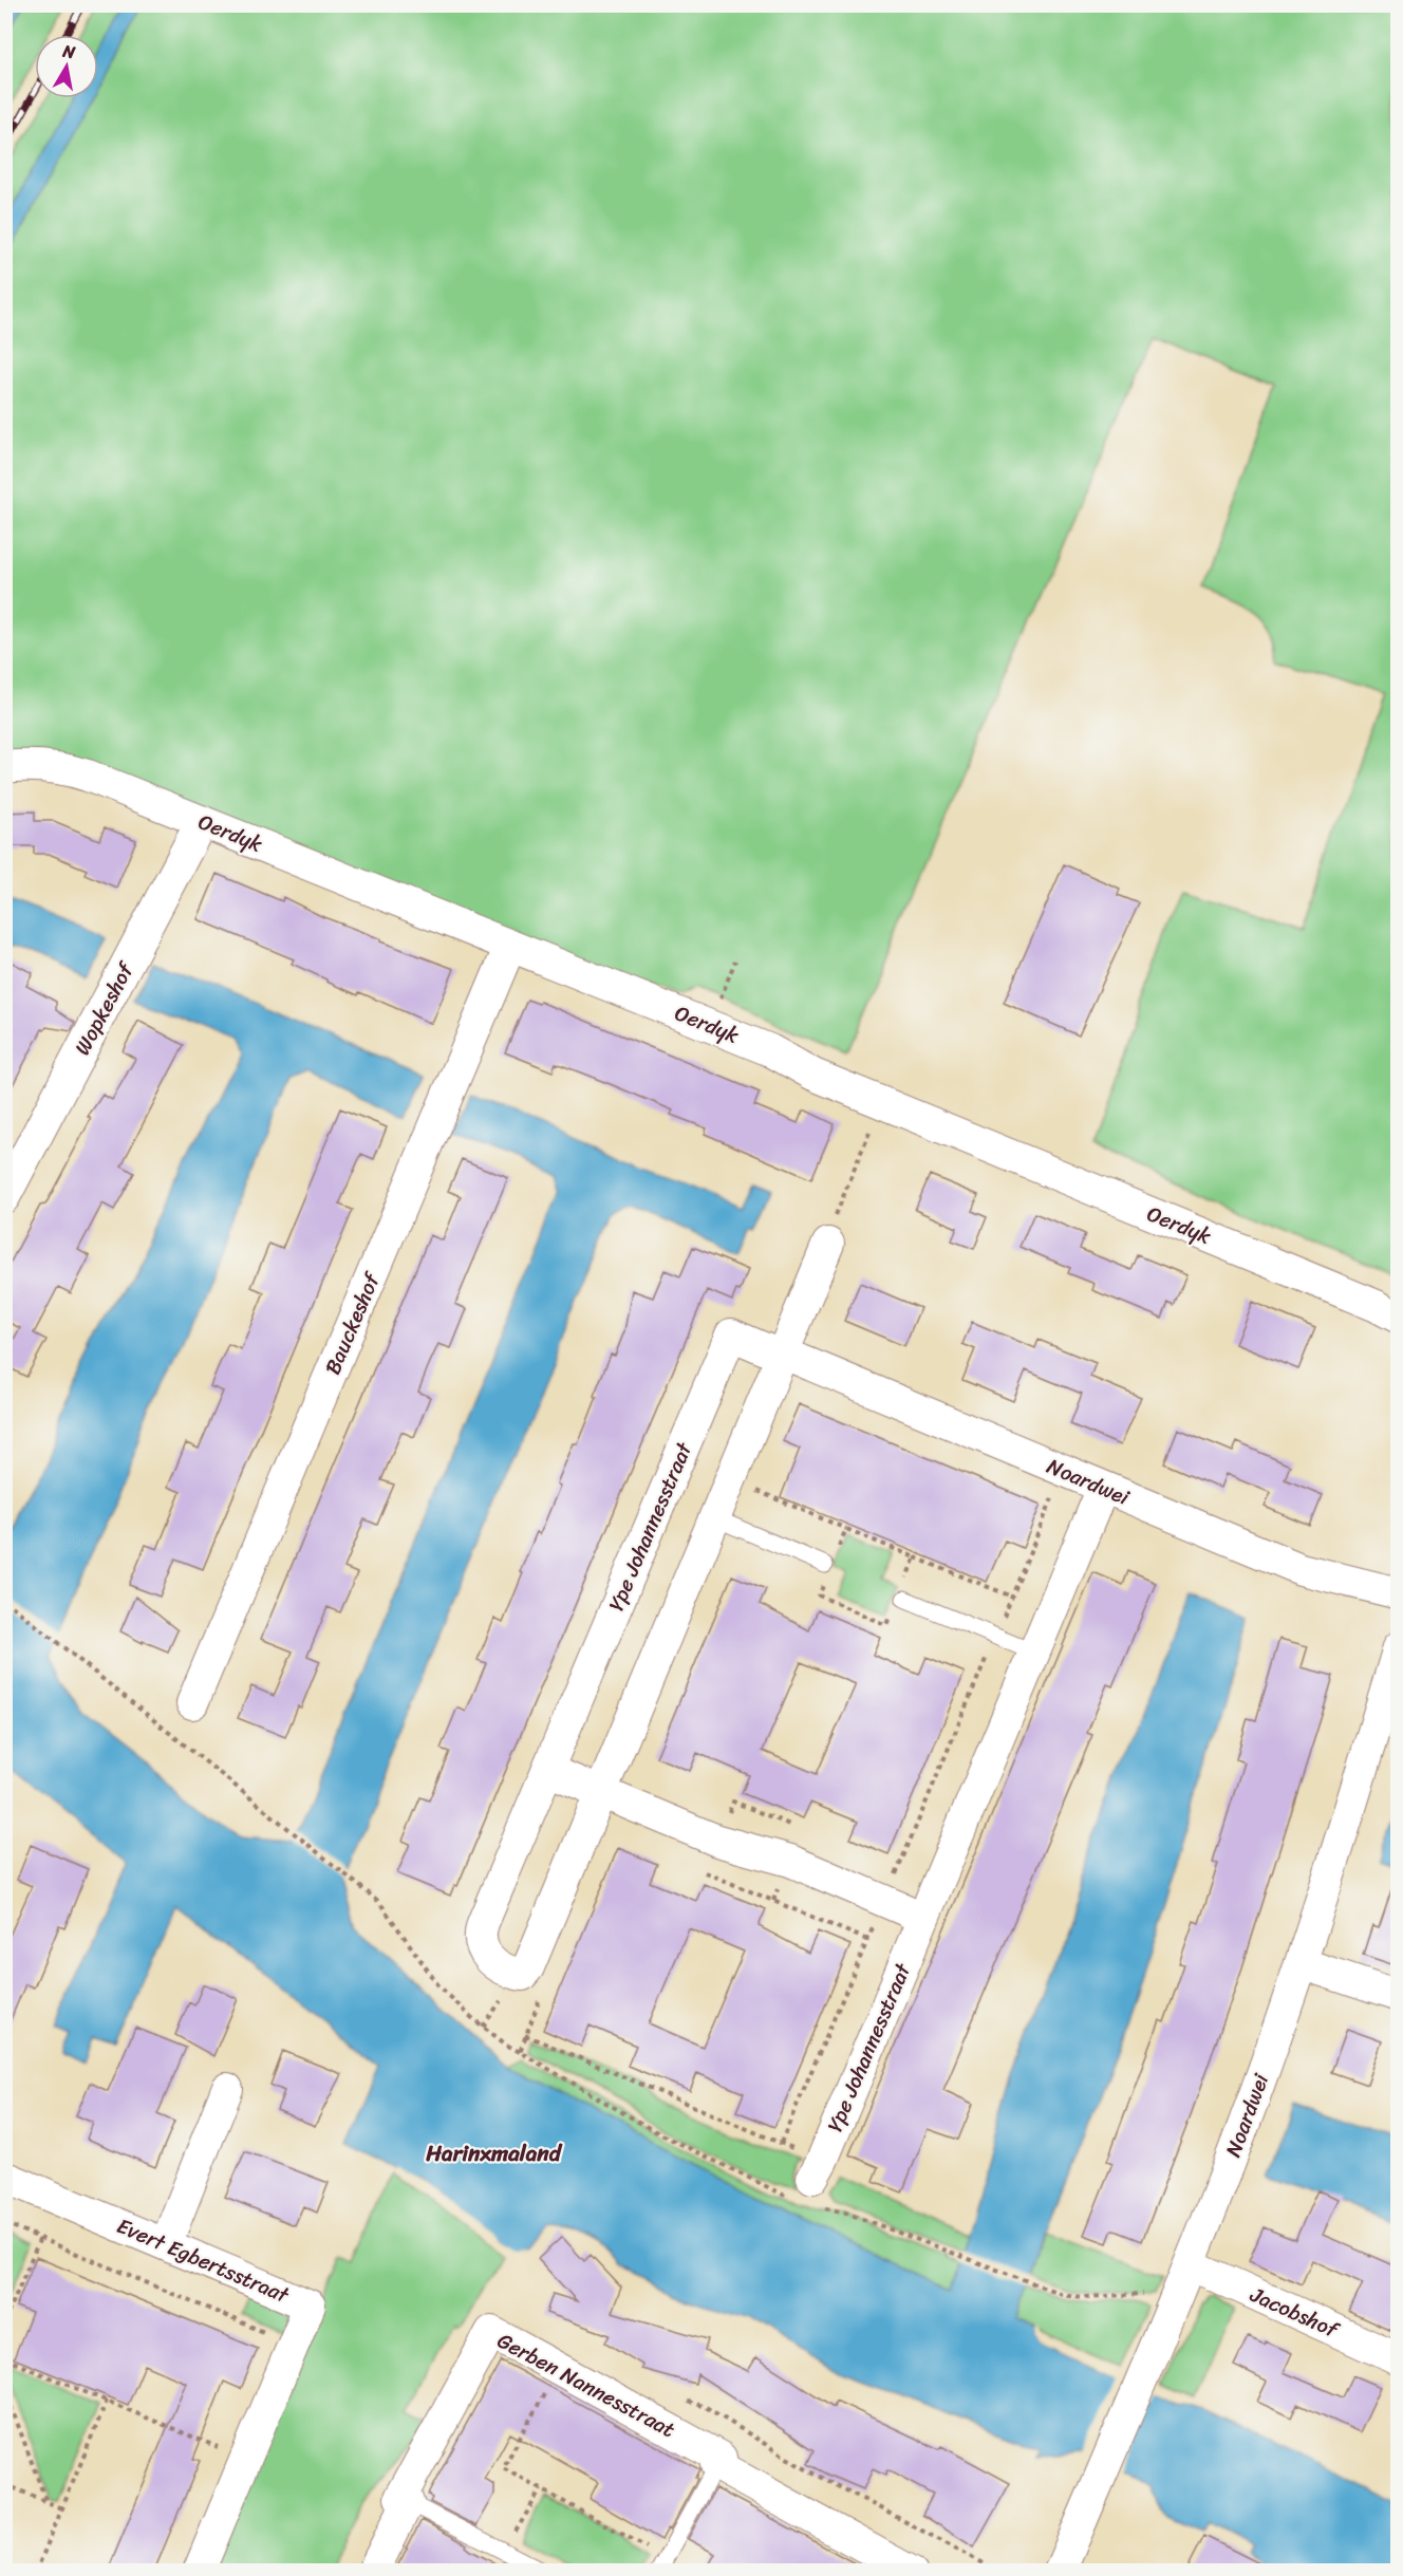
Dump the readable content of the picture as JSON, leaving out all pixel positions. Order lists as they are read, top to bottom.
{
  "streets": {
    "street": [
      "Oerdyk",
      "Wopkeshof",
      "Bauckeshof",
      "Noardwei",
      "Ype Johannesstraat",
      "Evert Egbertsstraat",
      "Jacobshof",
      "Gerben Nannesstraat"
    ]
  },
  "crossings": [
    ["Oerdyk", "Wopkeshof"],
    ["Oerdyk", "Bauckeshof"],
    ["Noardwei", "Ype Johannesstraat"],
    ["Noardwei", "Jacobshof"]
  ],
  "districts": ["Harinxmaland"],
  "north": "top"
}
